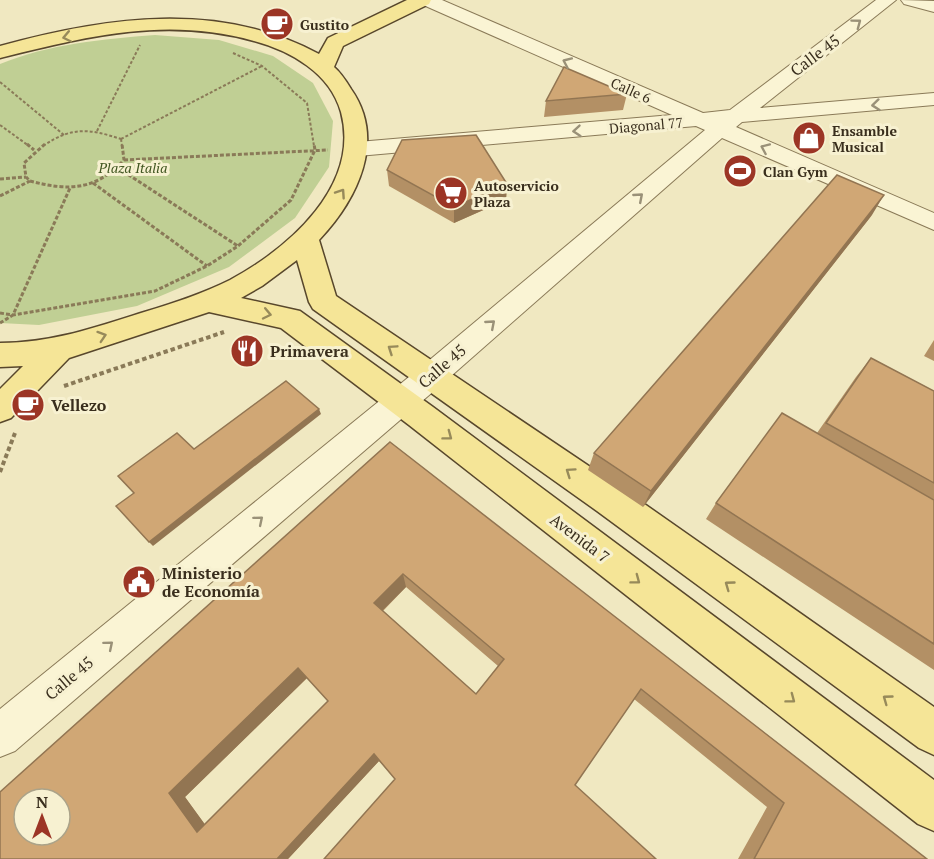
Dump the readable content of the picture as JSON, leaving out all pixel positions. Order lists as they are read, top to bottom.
{
  "streets": {
    "main road": ["Avenida 7"],
    "street": ["Calle 45", "Calle 6", "Diagonal 77"]
  },
  "crossings": [
    ["Calle 45", "Calle 6"],
    ["Calle 45", "Diagonal 77"],
    ["Calle 45", "Avenida 7"],
    ["Calle 6", "Diagonal 77"]
  ],
  "one_way": ["Calle 45", "Calle 6", "Diagonal 77"],
  "parks": ["Plaza Italia"],
  "places": {
    "cafe": ["Gustito", "Vellezo"],
    "shop": ["Ensamble Musical"],
    "sports": ["Clan Gym"],
    "supermarket": ["Autoservicio Plaza"],
    "restaurant": ["Primavera"],
    "public building": ["Ministerio de Economía"]
  },
  "north": "top"
}
